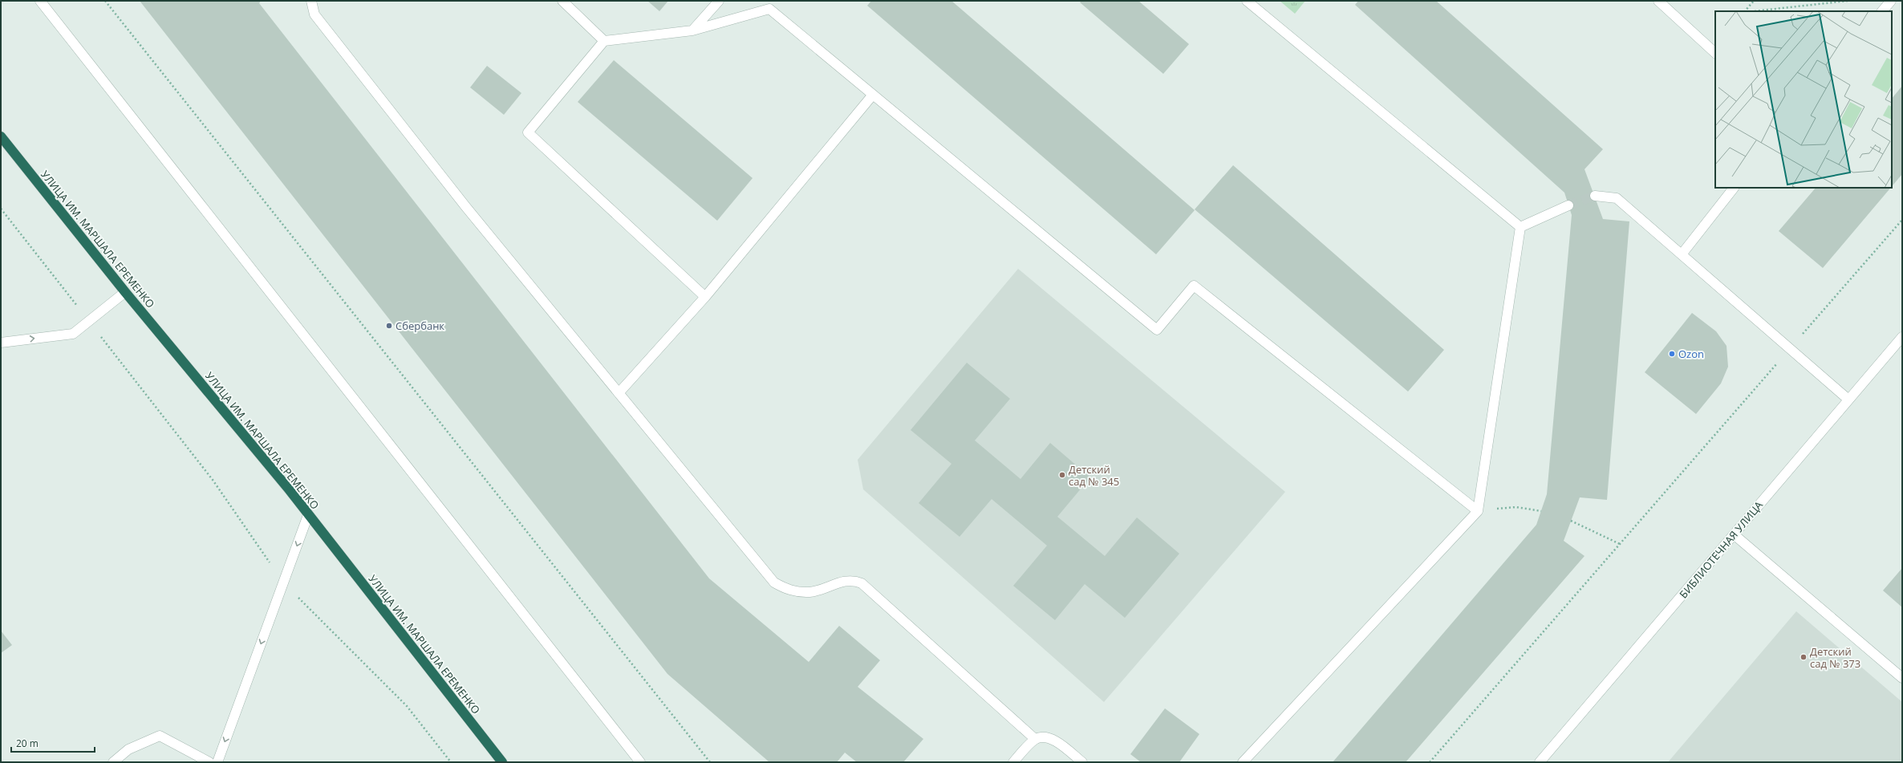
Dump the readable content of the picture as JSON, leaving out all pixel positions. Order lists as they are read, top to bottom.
{
  "streets": {
    "highway": ["УЛИЦА ИМ. МАРШАЛА ЕРЕМЕНКО"],
    "street": ["БИБЛИОТЕЧНАЯ УЛИЦА"]
  },
  "places": [
    "Сбербанк",
    "Ozon",
    "Детский сад № 345",
    "Детский сад № 373"
  ],
  "scale_bar": "20 m"
}
